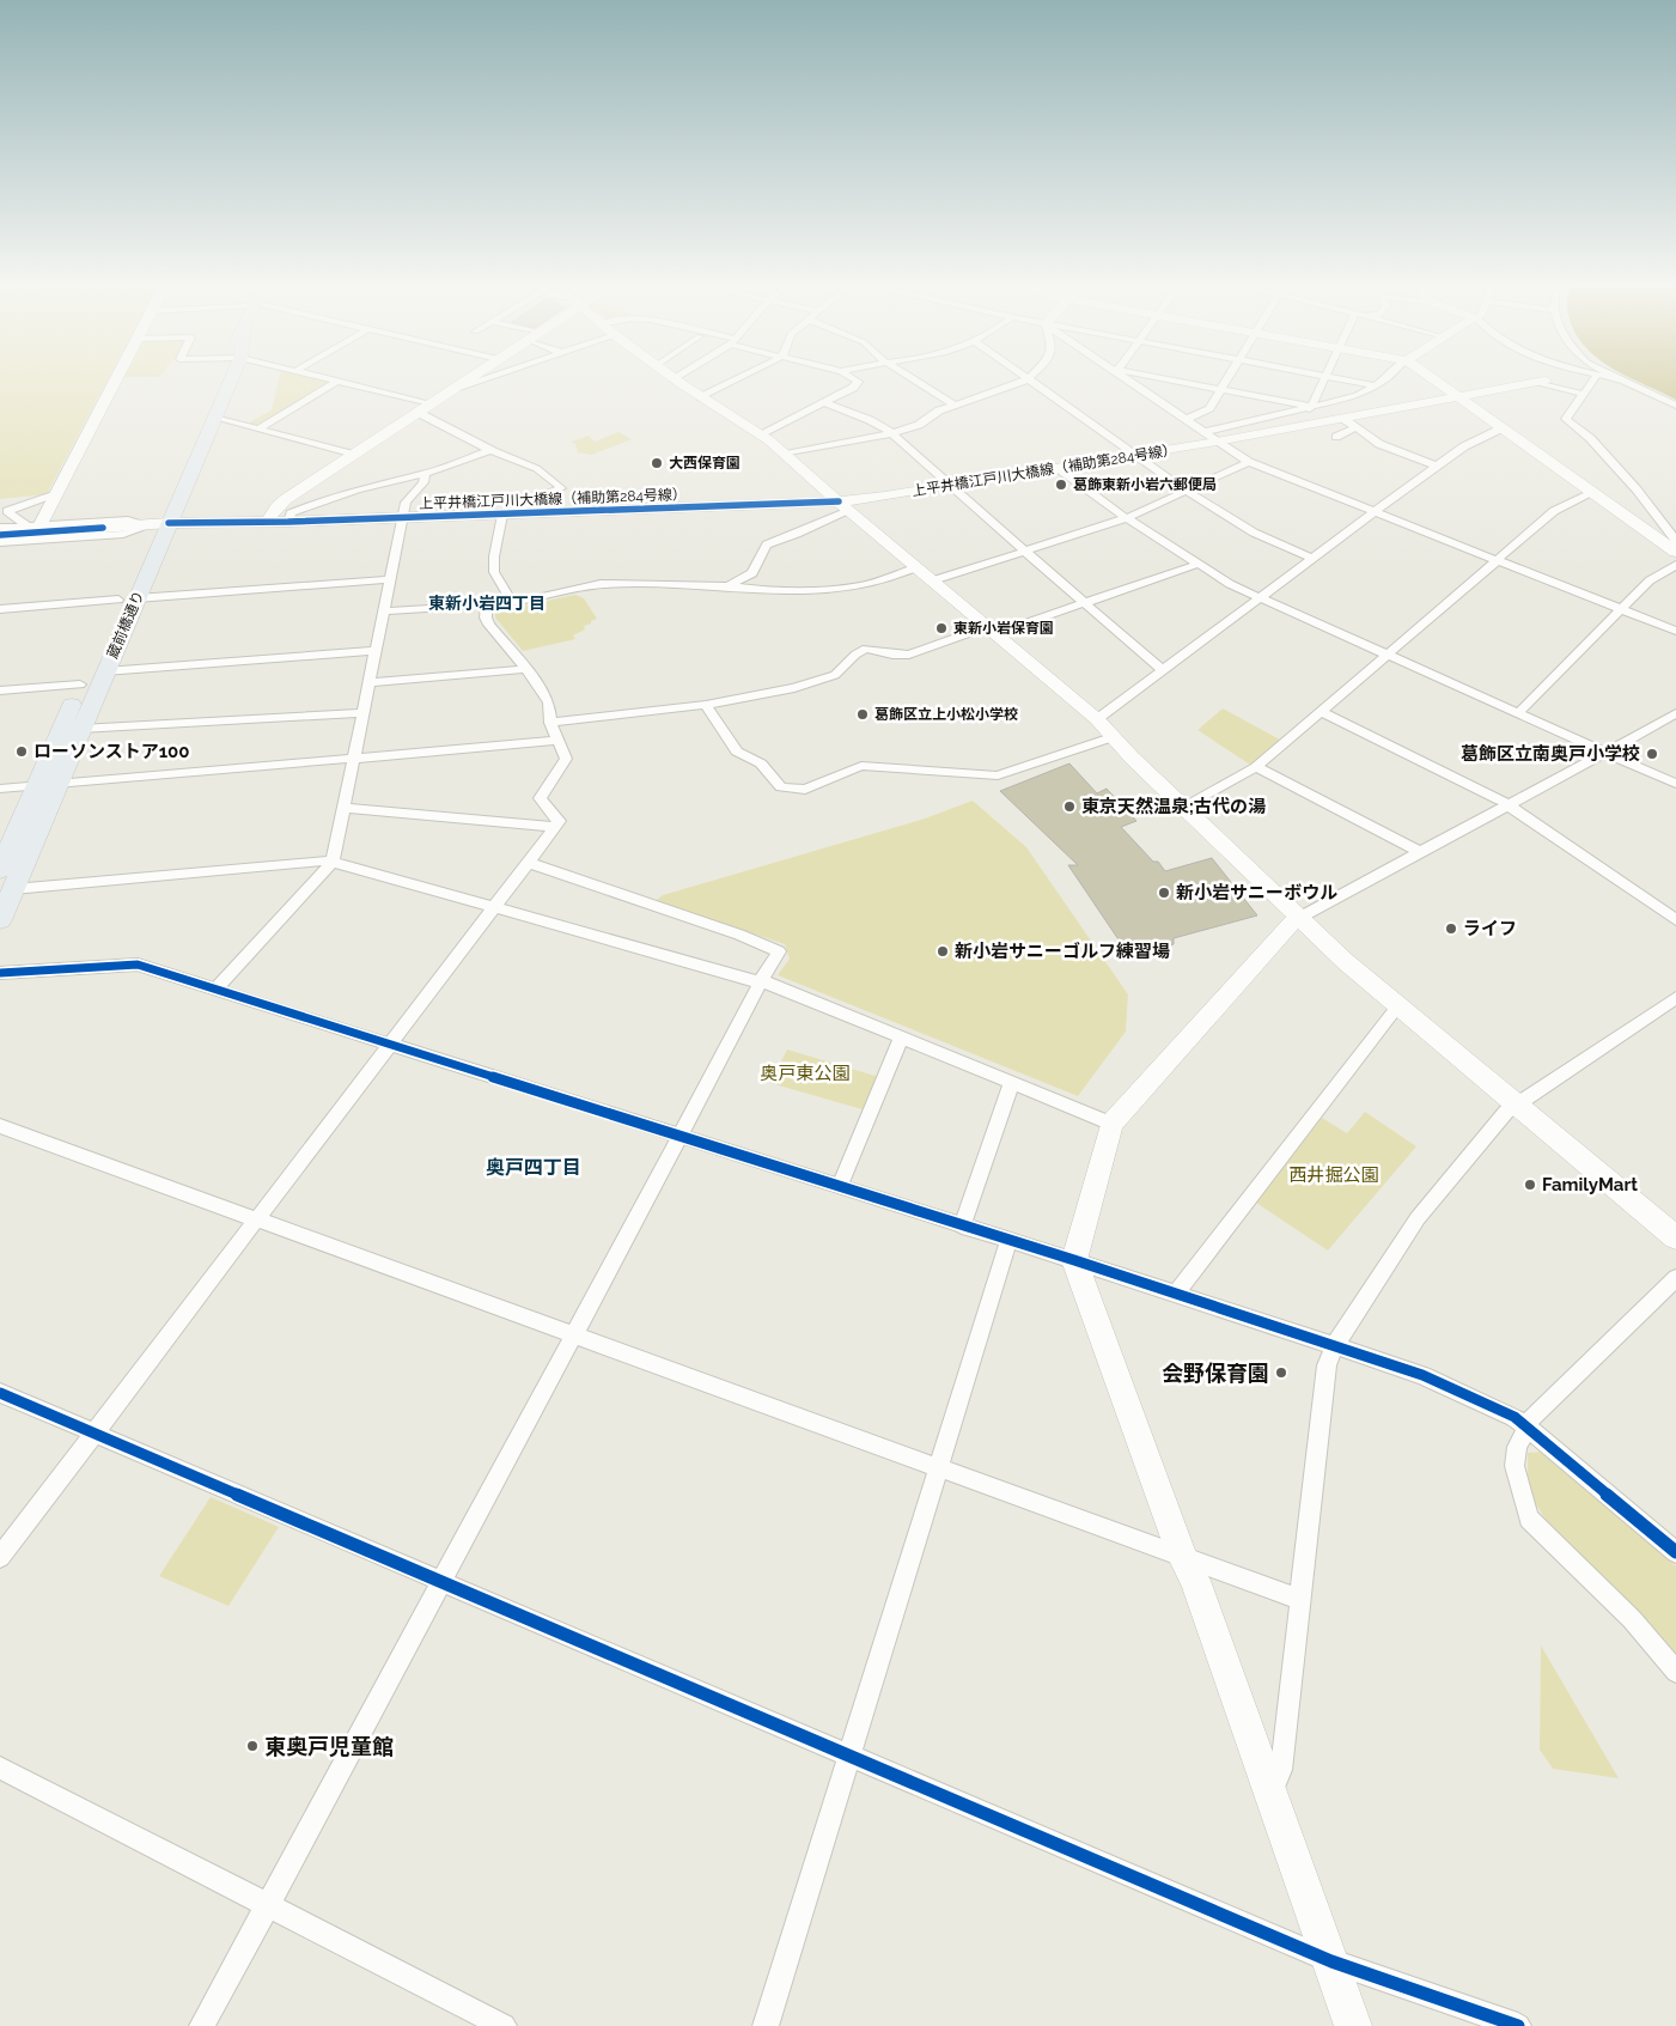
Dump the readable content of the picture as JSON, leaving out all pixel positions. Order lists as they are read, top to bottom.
{
  "streets": {
    "main road": ["蔵前橋通り"],
    "street": ["上平井橋江戸川大橋線（補助第284号線）"]
  },
  "crossings": [
    ["上平井橋江戸川大橋線（補助第284号線）", "蔵前橋通り"]
  ],
  "districts": ["東新小岩四丁目", "奥戸四丁目"],
  "parks": ["奥戸東公園", "西井掘公園"],
  "places": [
    "大西保育園",
    "葛飾東新小岩六郵便局",
    "東新小岩保育園",
    "葛飾区立上小松小学校",
    "ローソンストア100",
    "葛飾区立南奥戸小学校",
    "東京天然温泉;古代の湯",
    "新小岩サニーボウル",
    "ライフ",
    "新小岩サニーゴルフ練習場",
    "FamilyMart",
    "会野保育園",
    "東奥戸児童館"
  ]
}
